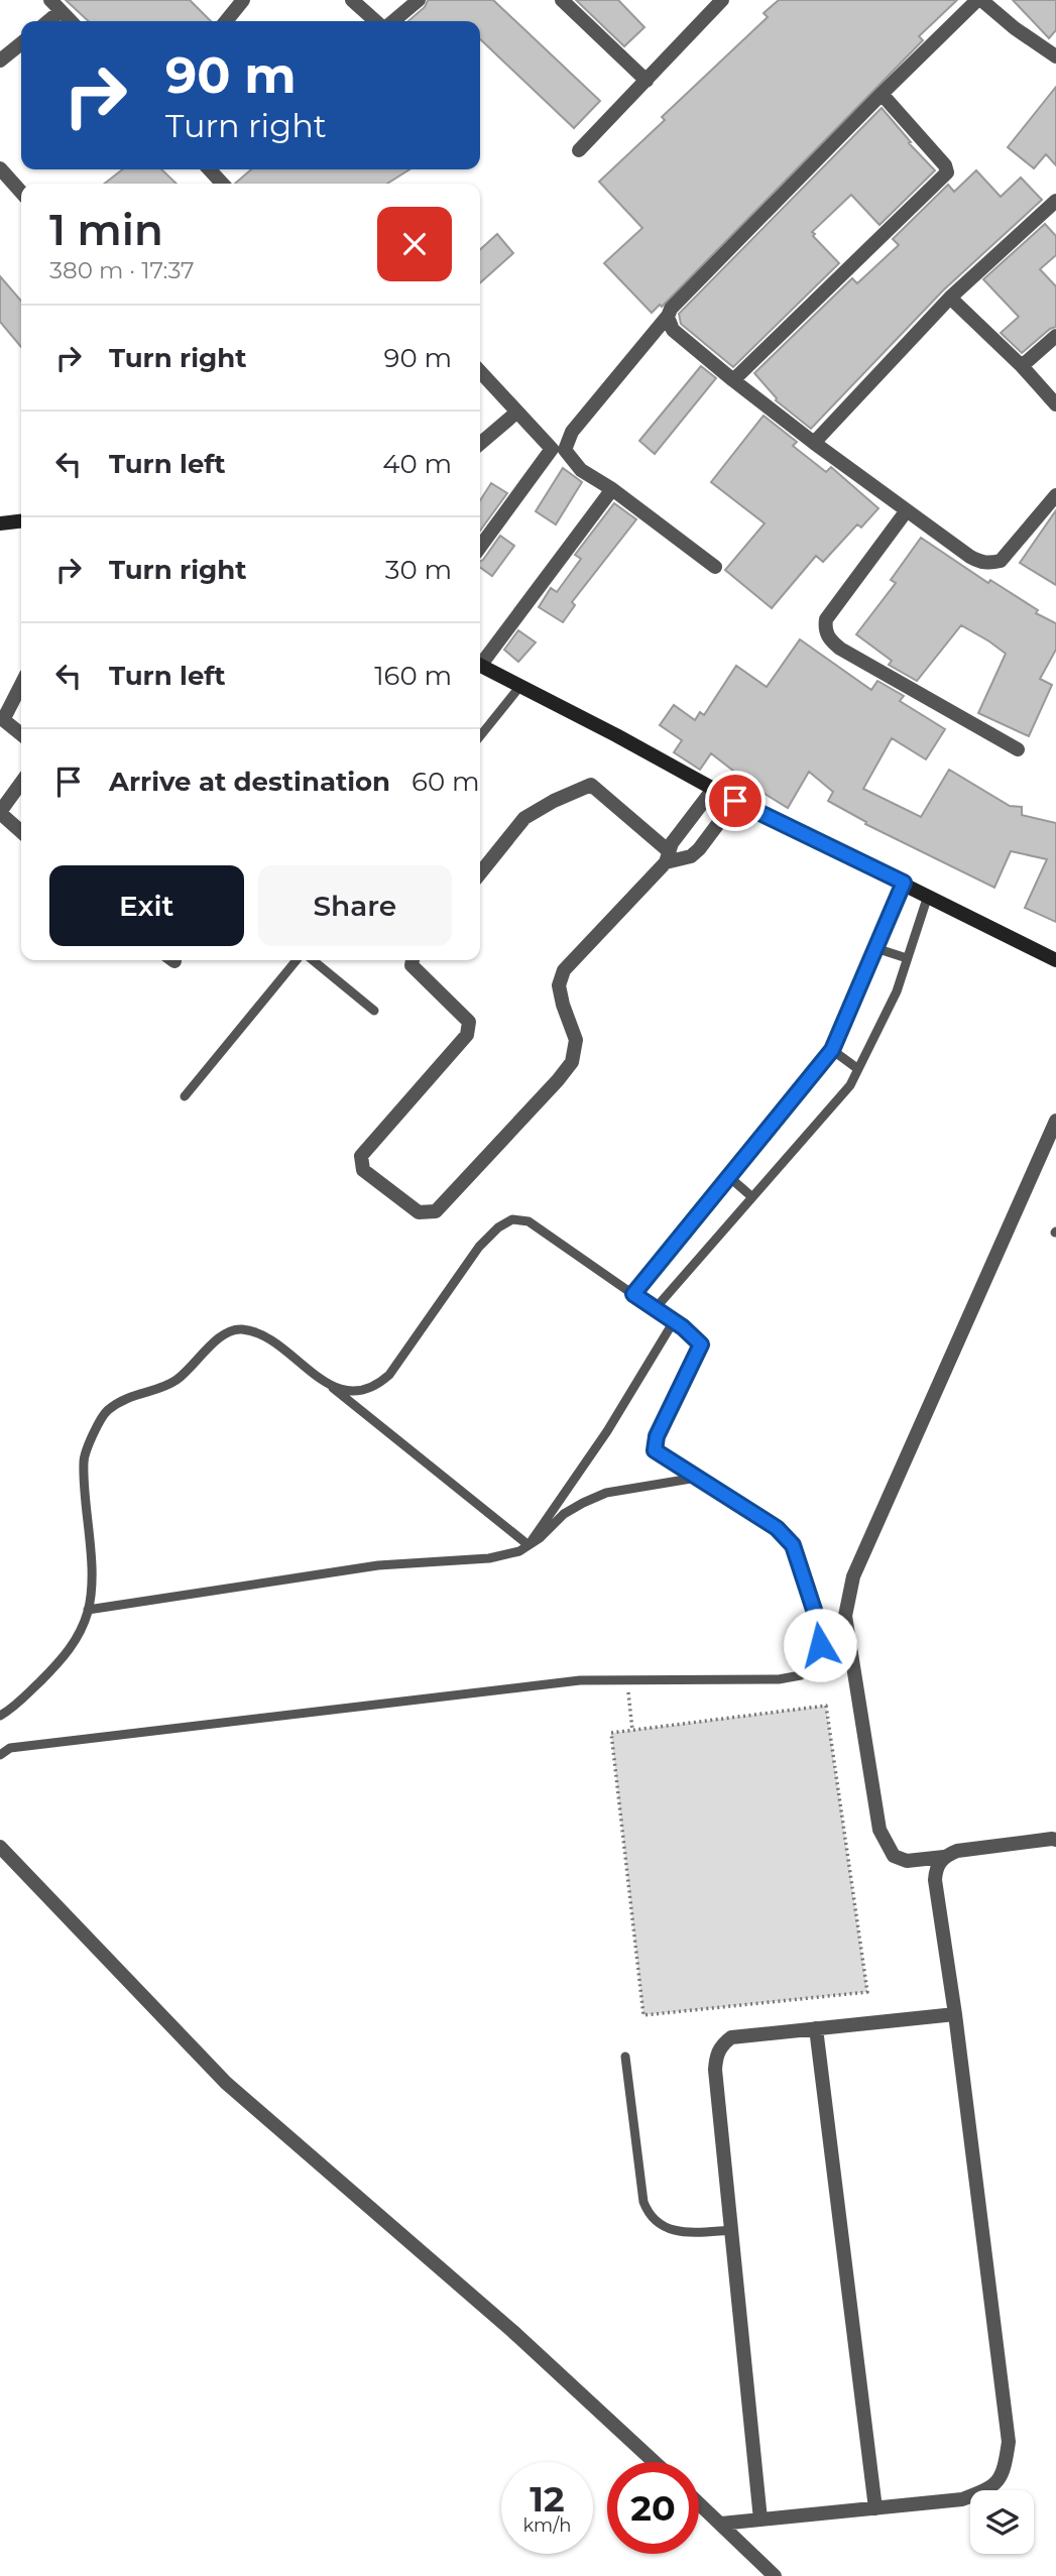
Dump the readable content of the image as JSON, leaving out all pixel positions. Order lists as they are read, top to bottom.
{
  "page": {
    "turn": ["90 m", "Turn right"],
    "heading": ["1 min", "380 m · 17:37"],
    "list": [
      {
        "name": "Turn right",
        "value": "90 m"
      },
      {
        "name": "Turn left",
        "value": "40 m"
      },
      {
        "name": "Turn right",
        "value": "30 m"
      },
      {
        "name": "Turn left",
        "value": "160 m"
      },
      {
        "name": "Arrive at destination",
        "value": "60 m"
      }
    ],
    "buttons": ["Exit", "Share"],
    "speed": "12 km/h",
    "limit": "20"
  }
}
